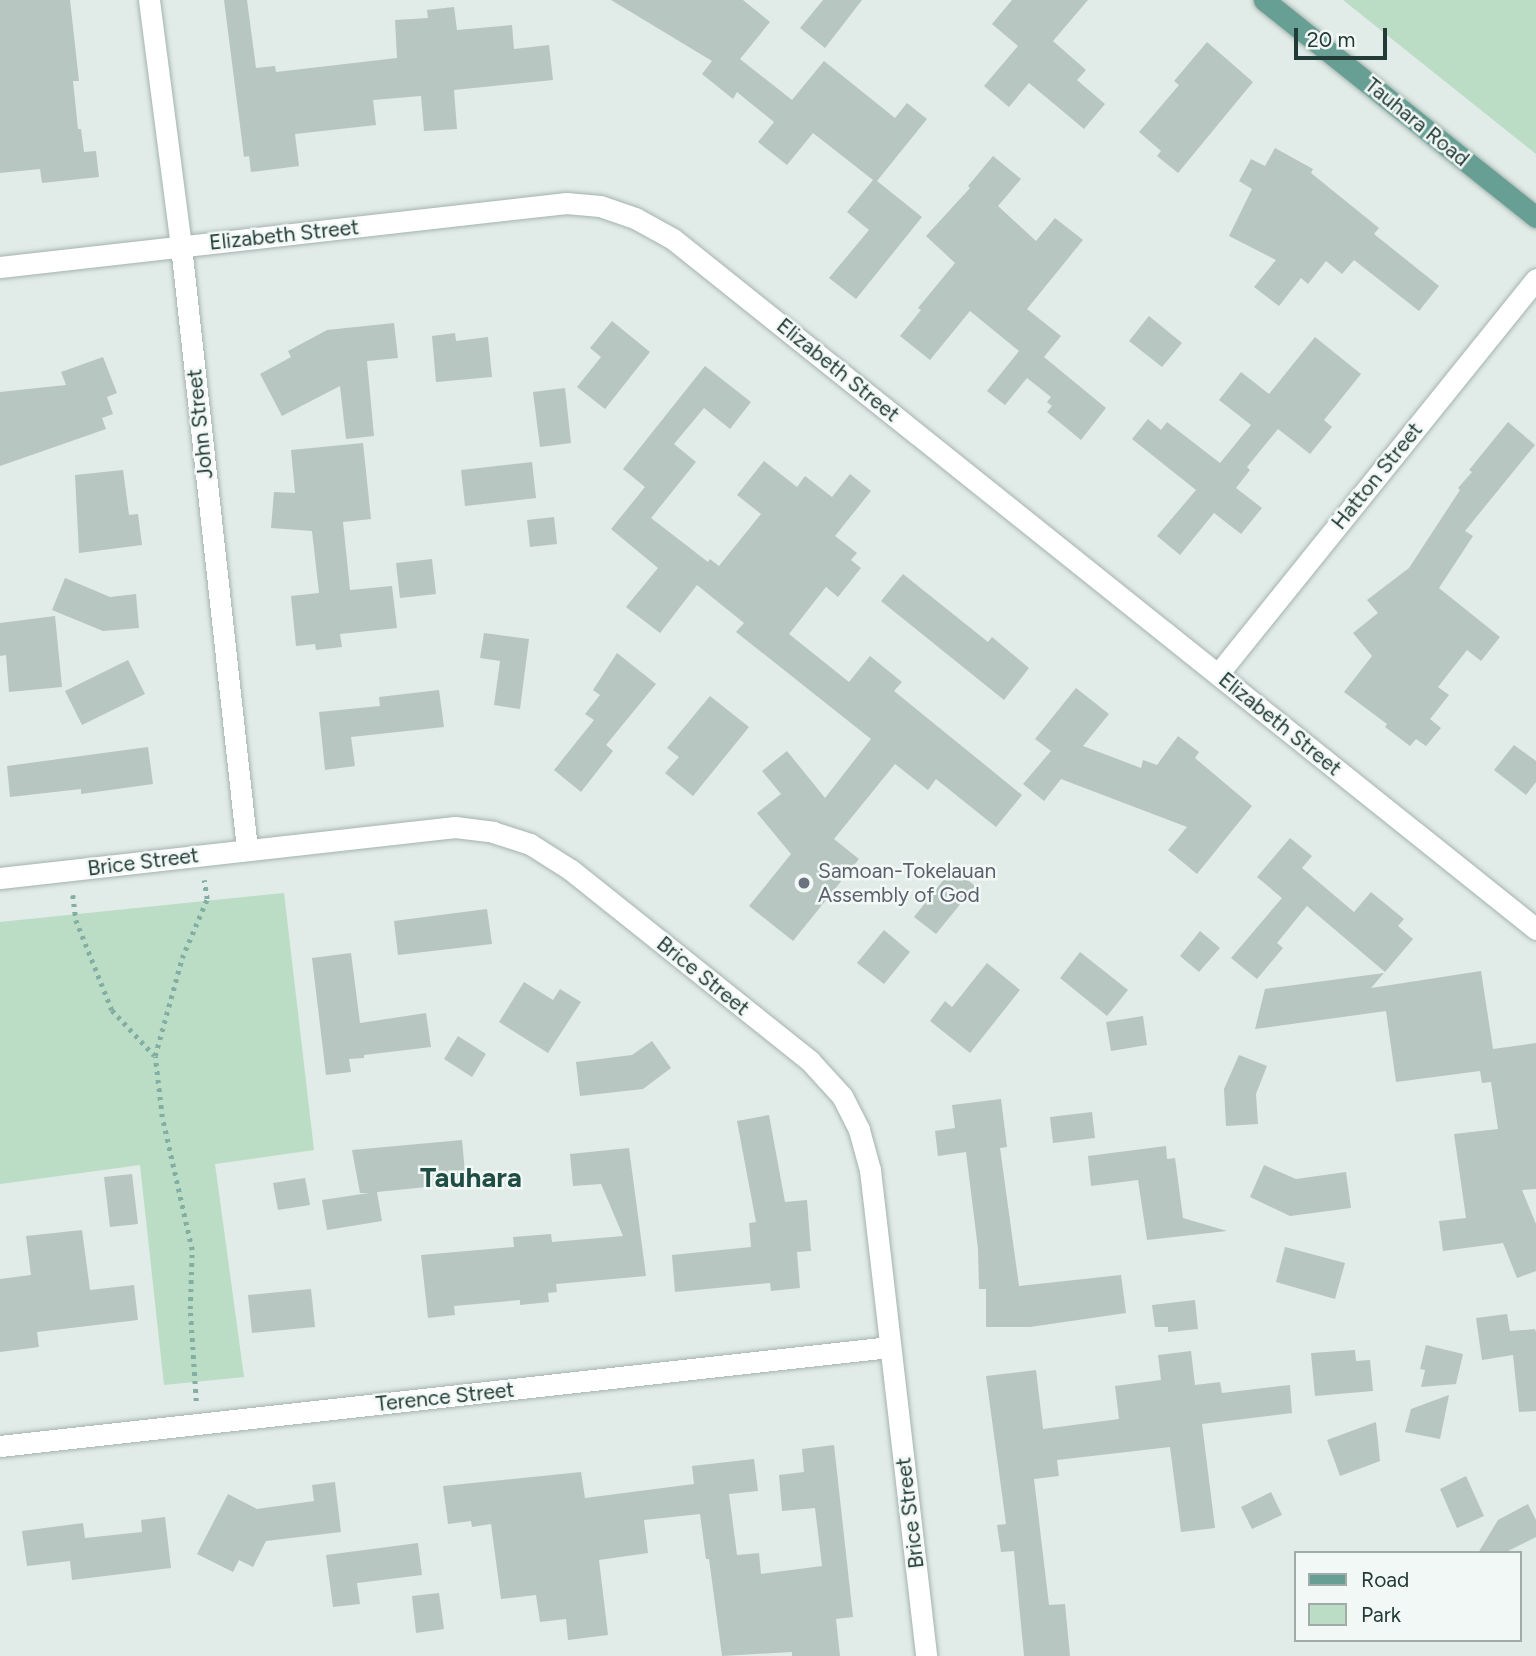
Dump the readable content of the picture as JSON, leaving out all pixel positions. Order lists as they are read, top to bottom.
{
  "streets": {
    "main road": ["Tauhara Road"],
    "street": [
      "Elizabeth Street",
      "John Street",
      "Hatton Street",
      "Brice Street",
      "Terence Street"
    ]
  },
  "crossings": [
    ["Elizabeth Street", "John Street"],
    ["Elizabeth Street", "Hatton Street"],
    ["John Street", "Brice Street"],
    ["Brice Street", "Terence Street"]
  ],
  "districts": ["Tauhara"],
  "places": ["Samoan-Tokelauan Assembly of God"],
  "legend": ["Road", "Park"],
  "scale_bar": "20 m"
}
